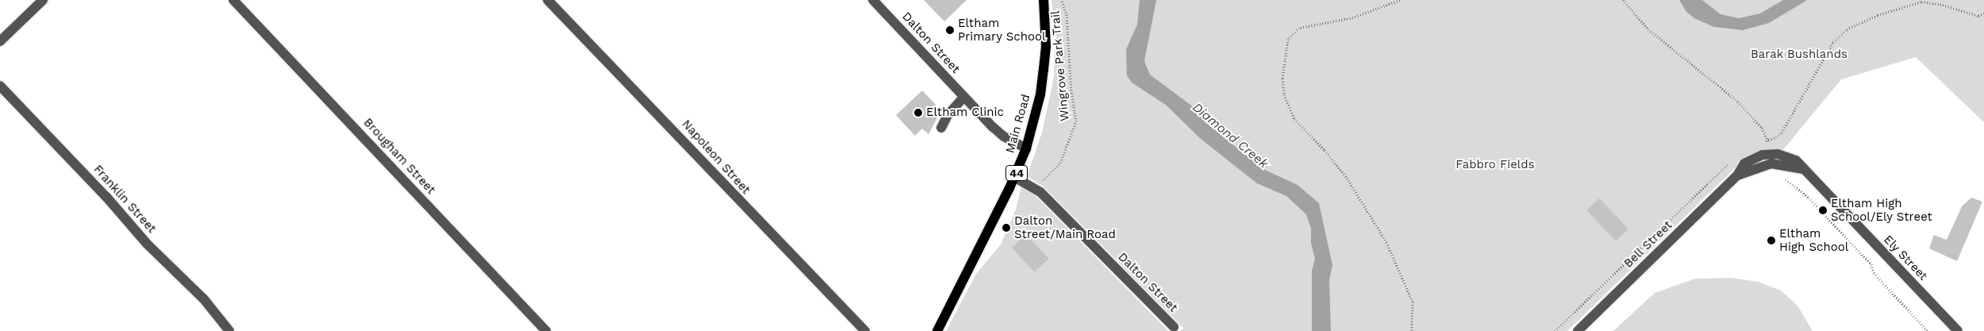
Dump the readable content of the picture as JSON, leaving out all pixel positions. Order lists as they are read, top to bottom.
{
  "streets": {
    "main road": ["Main Road", "44"],
    "street": [
      "Dalton Street",
      "Brougham Street",
      "Napoleon Street",
      "Franklin Street",
      "Bell Street",
      "Ely Street"
    ],
    "path": ["Wingrove Park Trail"]
  },
  "crossings": [
    ["Dalton Street", "Wingrove Park Trail"],
    ["Dalton Street", "Main Road"],
    ["Bell Street", "Ely Street"]
  ],
  "water": ["Diamond Creek"],
  "parks": ["Barak Bushlands", "Fabbro Fields"],
  "places": [
    "Eltham Primary School",
    "Eltham Clinic",
    "Eltham High School/Ely Street",
    "Dalton Street/Main Road",
    "Eltham High School"
  ]
}
